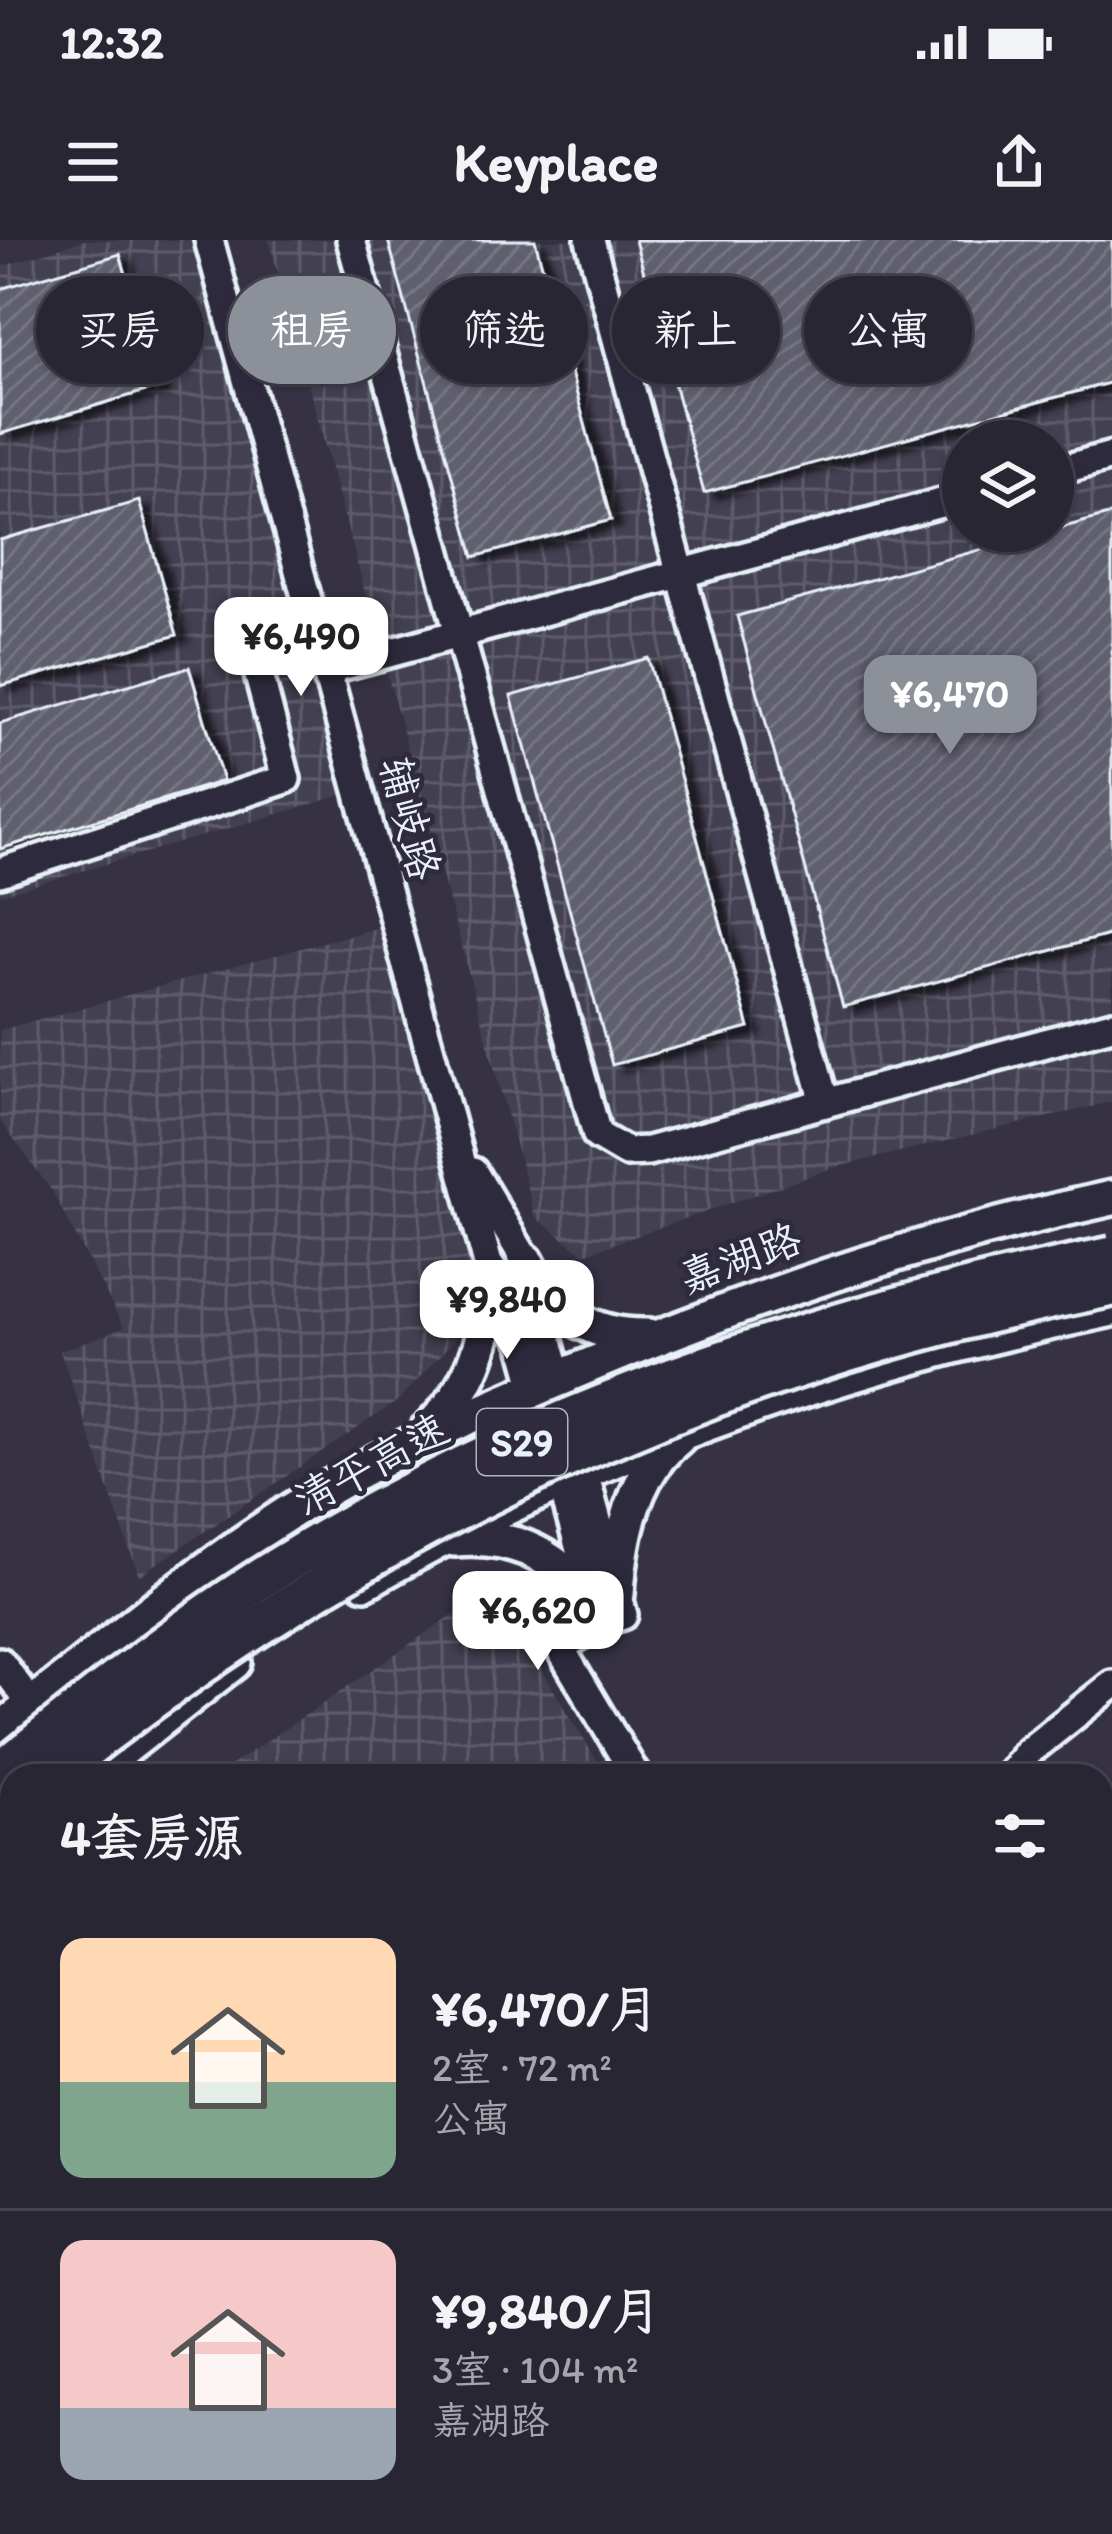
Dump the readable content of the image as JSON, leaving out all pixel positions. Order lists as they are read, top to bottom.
{
  "streets": {
    "highway": ["S29", "清平高速"],
    "main road": ["嘉湖路"],
    "street": ["辅岐路"]
  },
  "crossings": [
    ["辅岐路", "嘉湖路"]
  ],
  "page": {
    "status": "12:32",
    "header": "Keyplace",
    "chip": [
      "买房",
      "租房",
      "筛选",
      "新上",
      "公寓"
    ],
    "price": [
      "¥6,490",
      "¥6,470",
      "¥9,840",
      "¥6,620"
    ],
    "heading": "4套房源",
    "list": [
      {
        "name": "¥6,470/月",
        "note": "2室 · 72 m² · 公寓"
      },
      {
        "name": "¥9,840/月",
        "note": "3室 · 104 m² · 嘉湖路"
      }
    ]
  }
}
